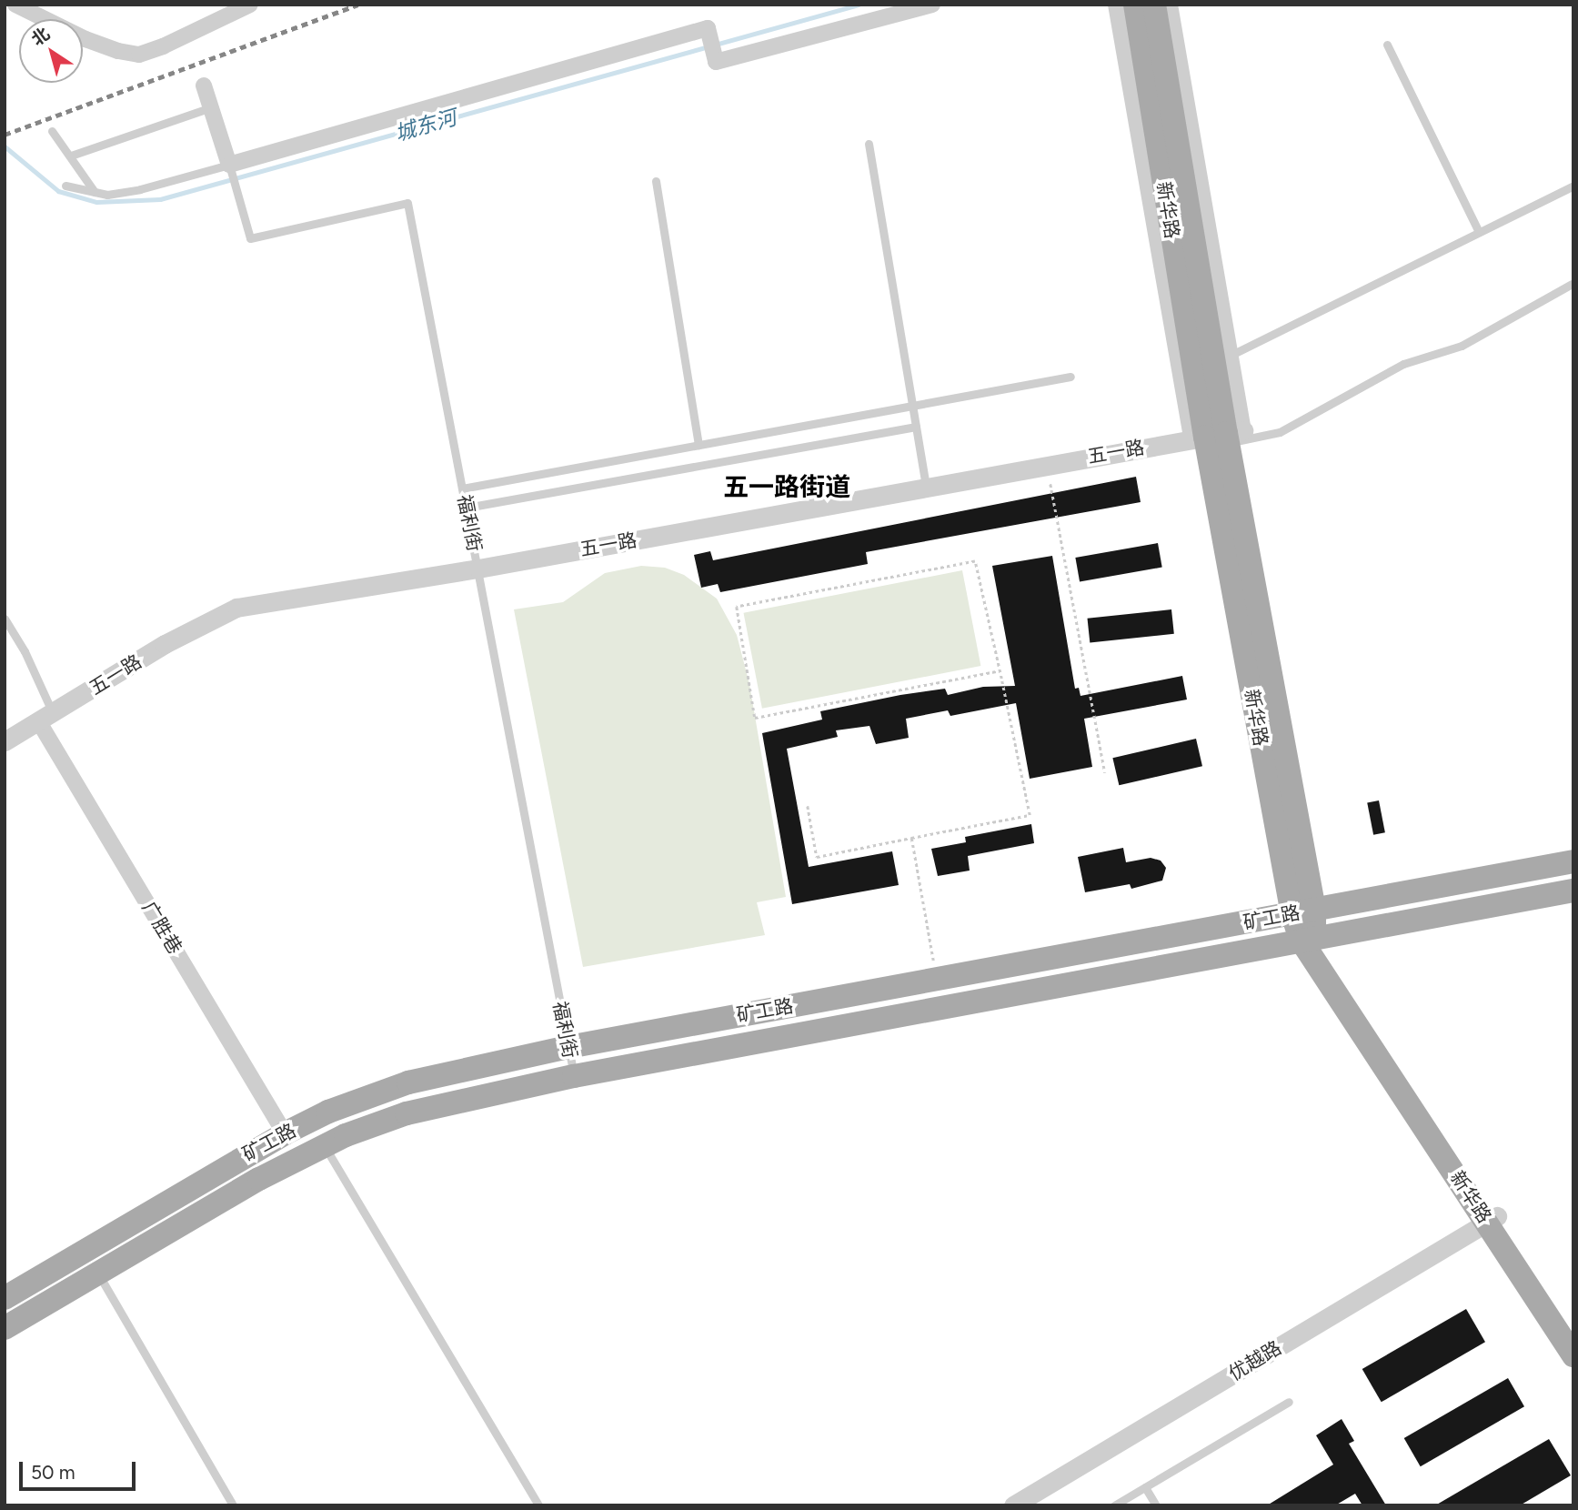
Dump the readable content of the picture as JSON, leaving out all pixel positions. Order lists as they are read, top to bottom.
{
  "streets": {
    "main road": ["新华路", "矿工路"],
    "street": ["五一路", "广胜巷", "优越路"],
    "lane": ["福利街"]
  },
  "crossings": [
    ["新华路", "五一路"],
    ["新华路", "矿工路"],
    ["新华路", "优越路"],
    ["五一路", "福利街"],
    ["五一路", "广胜巷"],
    ["福利街", "矿工路"],
    ["矿工路", "广胜巷"]
  ],
  "districts": ["五一路街道"],
  "water": ["城东河"],
  "scale_bar": "50 m",
  "north": "top left"
}
